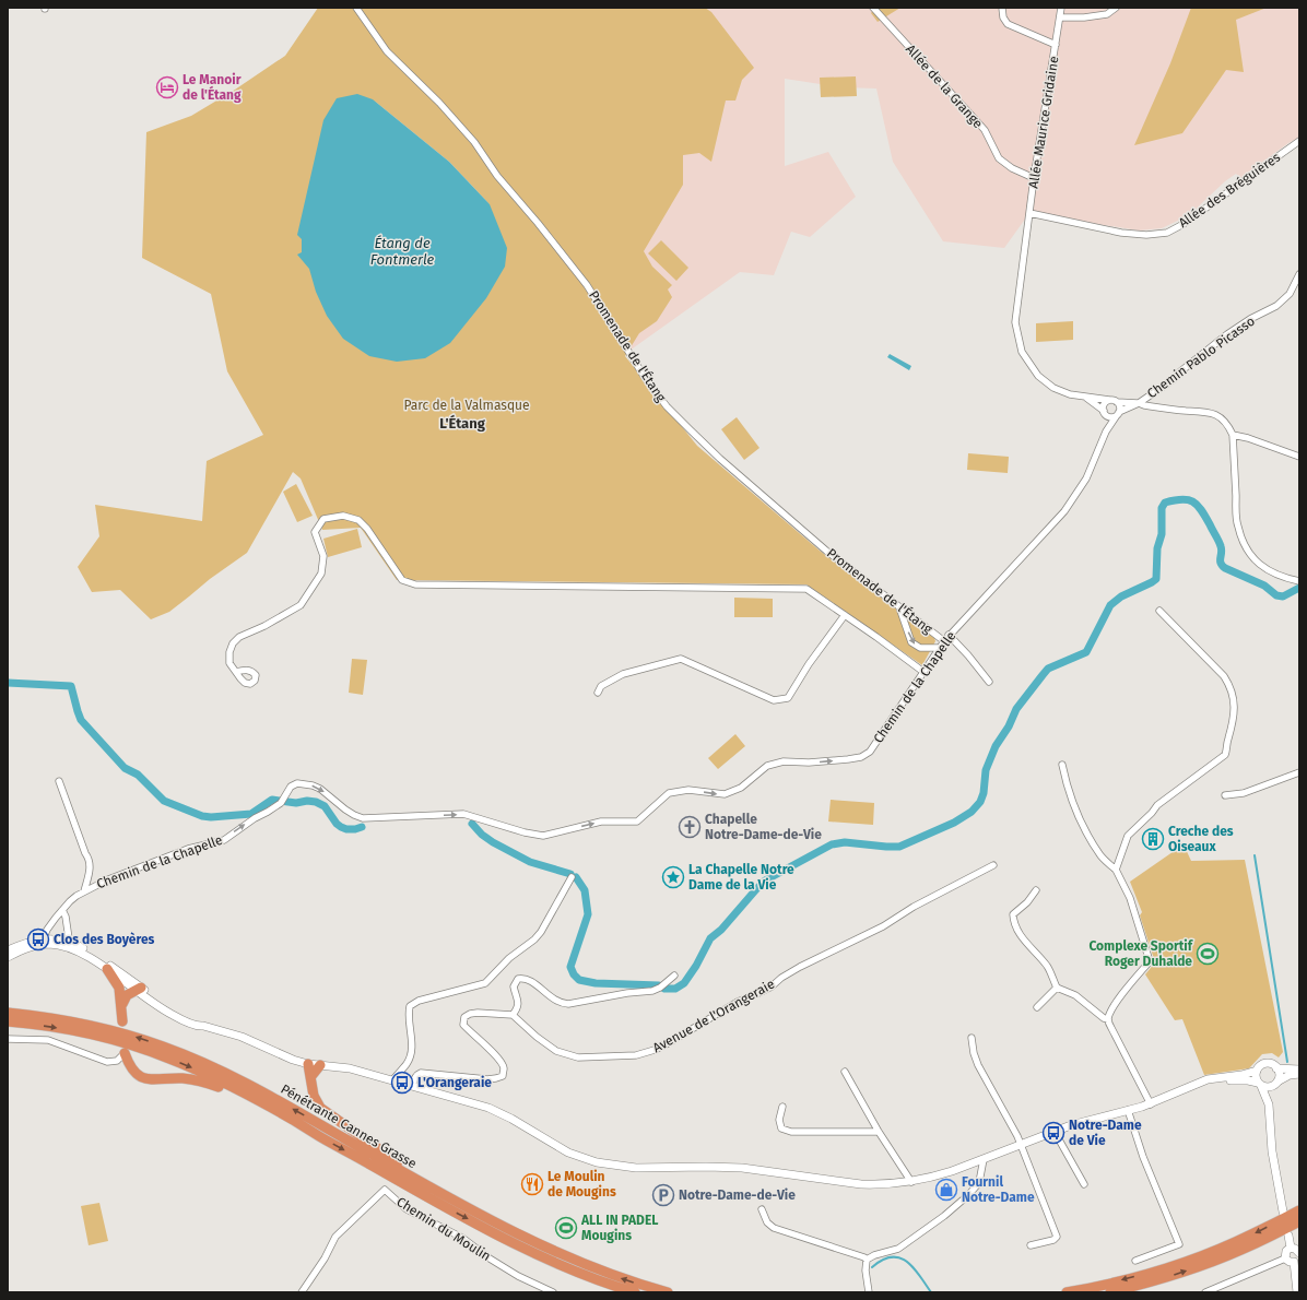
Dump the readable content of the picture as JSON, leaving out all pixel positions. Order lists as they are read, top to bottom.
{
  "streets": {
    "highway": ["Pénétrante Cannes Grasse"],
    "street": [
      "Allée de la Grange",
      "Allée Maurice Gridaine",
      "Allée des Bréguières",
      "Promenade de l'Étang",
      "Chemin Pablo Picasso",
      "Chemin de la Chapelle",
      "Avenue de l'Orangeraie",
      "Chemin du Moulin"
    ]
  },
  "crossings": [
    ["Allée de la Grange", "Allée Maurice Gridaine"],
    ["Allée Maurice Gridaine", "Allée des Bréguières"],
    ["Promenade de l'Étang", "Chemin de la Chapelle"],
    ["Chemin Pablo Picasso", "Chemin de la Chapelle"]
  ],
  "one_way": ["Chemin de la Chapelle"],
  "districts": ["L'Étang"],
  "water": ["Étang de Fontmerle"],
  "parks": ["Parc de la Valmasque"],
  "places": {
    "hotel": ["Le Manoir de l'Étang"],
    "church": ["Chapelle Notre-Dame-de-Vie"],
    "building": ["Creche des Oiseaux"],
    "place": ["La Chapelle Notre Dame de la Vie"],
    "bus stop": ["Clos des Boyères", "L'Orangeraie", "Notre-Dame de Vie"],
    "sports": ["Complexe Sportif Roger Duhalde", "ALL IN PADEL Mougins"],
    "restaurant": ["Le Moulin de Mougins"],
    "shop": ["Fournil Notre-Dame"],
    "parking": ["Notre-Dame-de-Vie"]
  }
}
